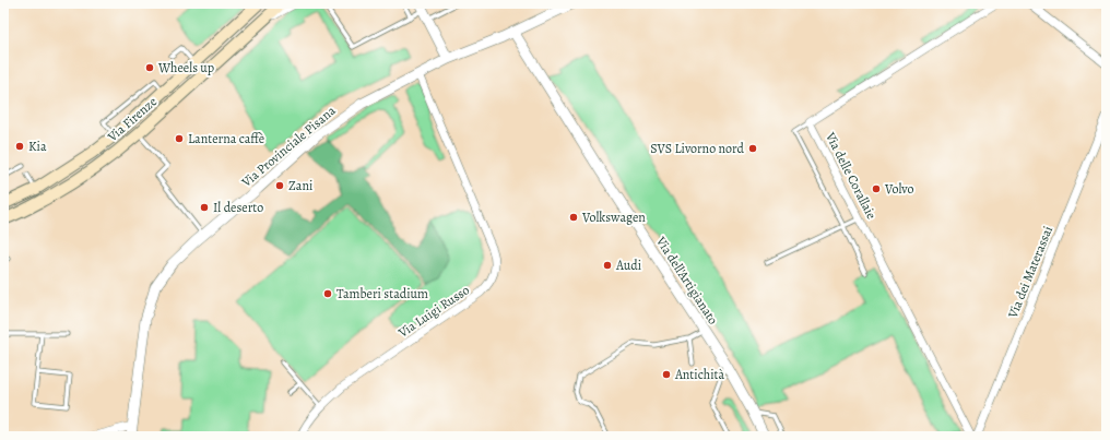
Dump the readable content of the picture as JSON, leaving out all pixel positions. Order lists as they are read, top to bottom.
{
  "streets": {
    "main road": ["Via Firenze"],
    "street": [
      "Via Provinciale Pisana",
      "Via delle Corallaie",
      "Via dei Materassai",
      "Via dell'Artigianato",
      "Via Luigi Russo"
    ]
  },
  "crossings": [
    ["Via Provinciale Pisana", "Via dell'Artigianato"],
    ["Via Provinciale Pisana", "Via Luigi Russo"]
  ],
  "places": [
    "Wheels up",
    "Lanterna caffè",
    "Kia",
    "SVS Livorno nord",
    "Zani",
    "Volvo",
    "Il deserto",
    "Volkswagen",
    "Audi",
    "Tamberi stadium",
    "Antichità"
  ]
}
